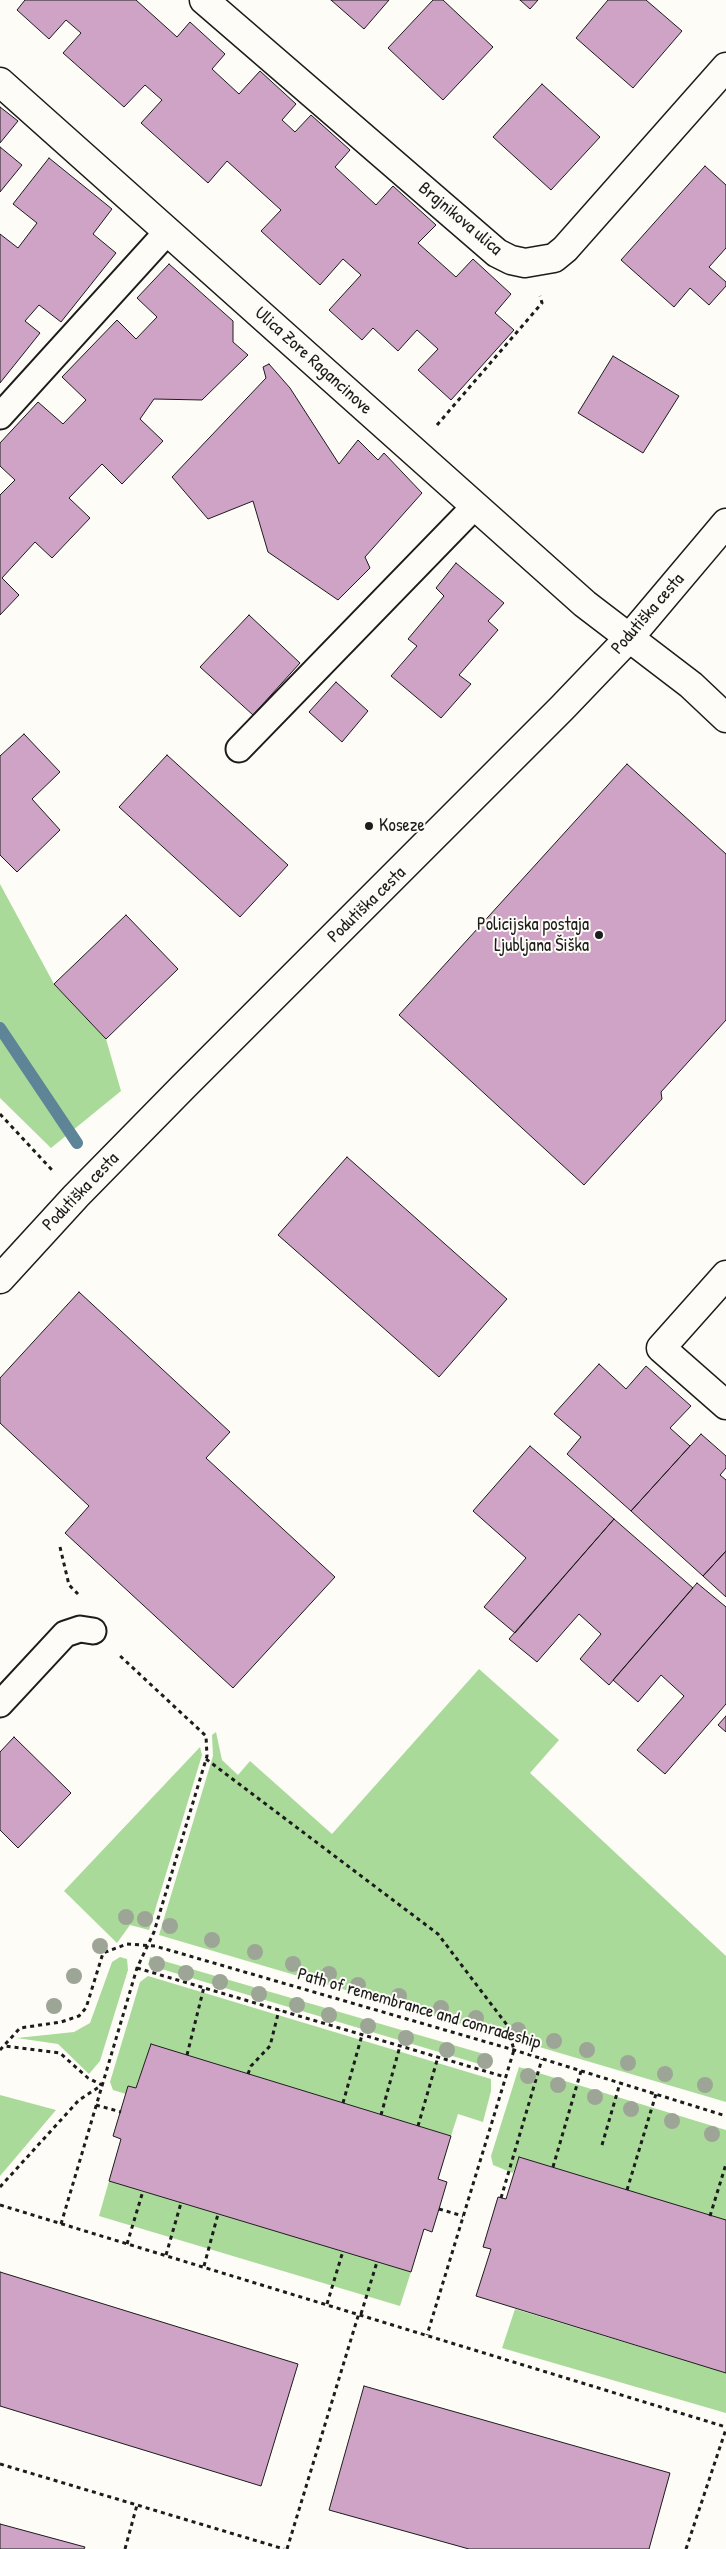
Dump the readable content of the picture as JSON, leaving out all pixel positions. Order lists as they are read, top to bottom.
{
  "streets": {
    "street": ["Brajnikova ulica", "Ulica Zore Ragancinove", "Podutiška cesta"],
    "path": ["Path of remembrance and comradeship"]
  },
  "crossings": [
    ["Ulica Zore Ragancinove", "Podutiška cesta"]
  ],
  "places": ["Koseze", "Policijska postaja Ljubljana Šiška"]
}
